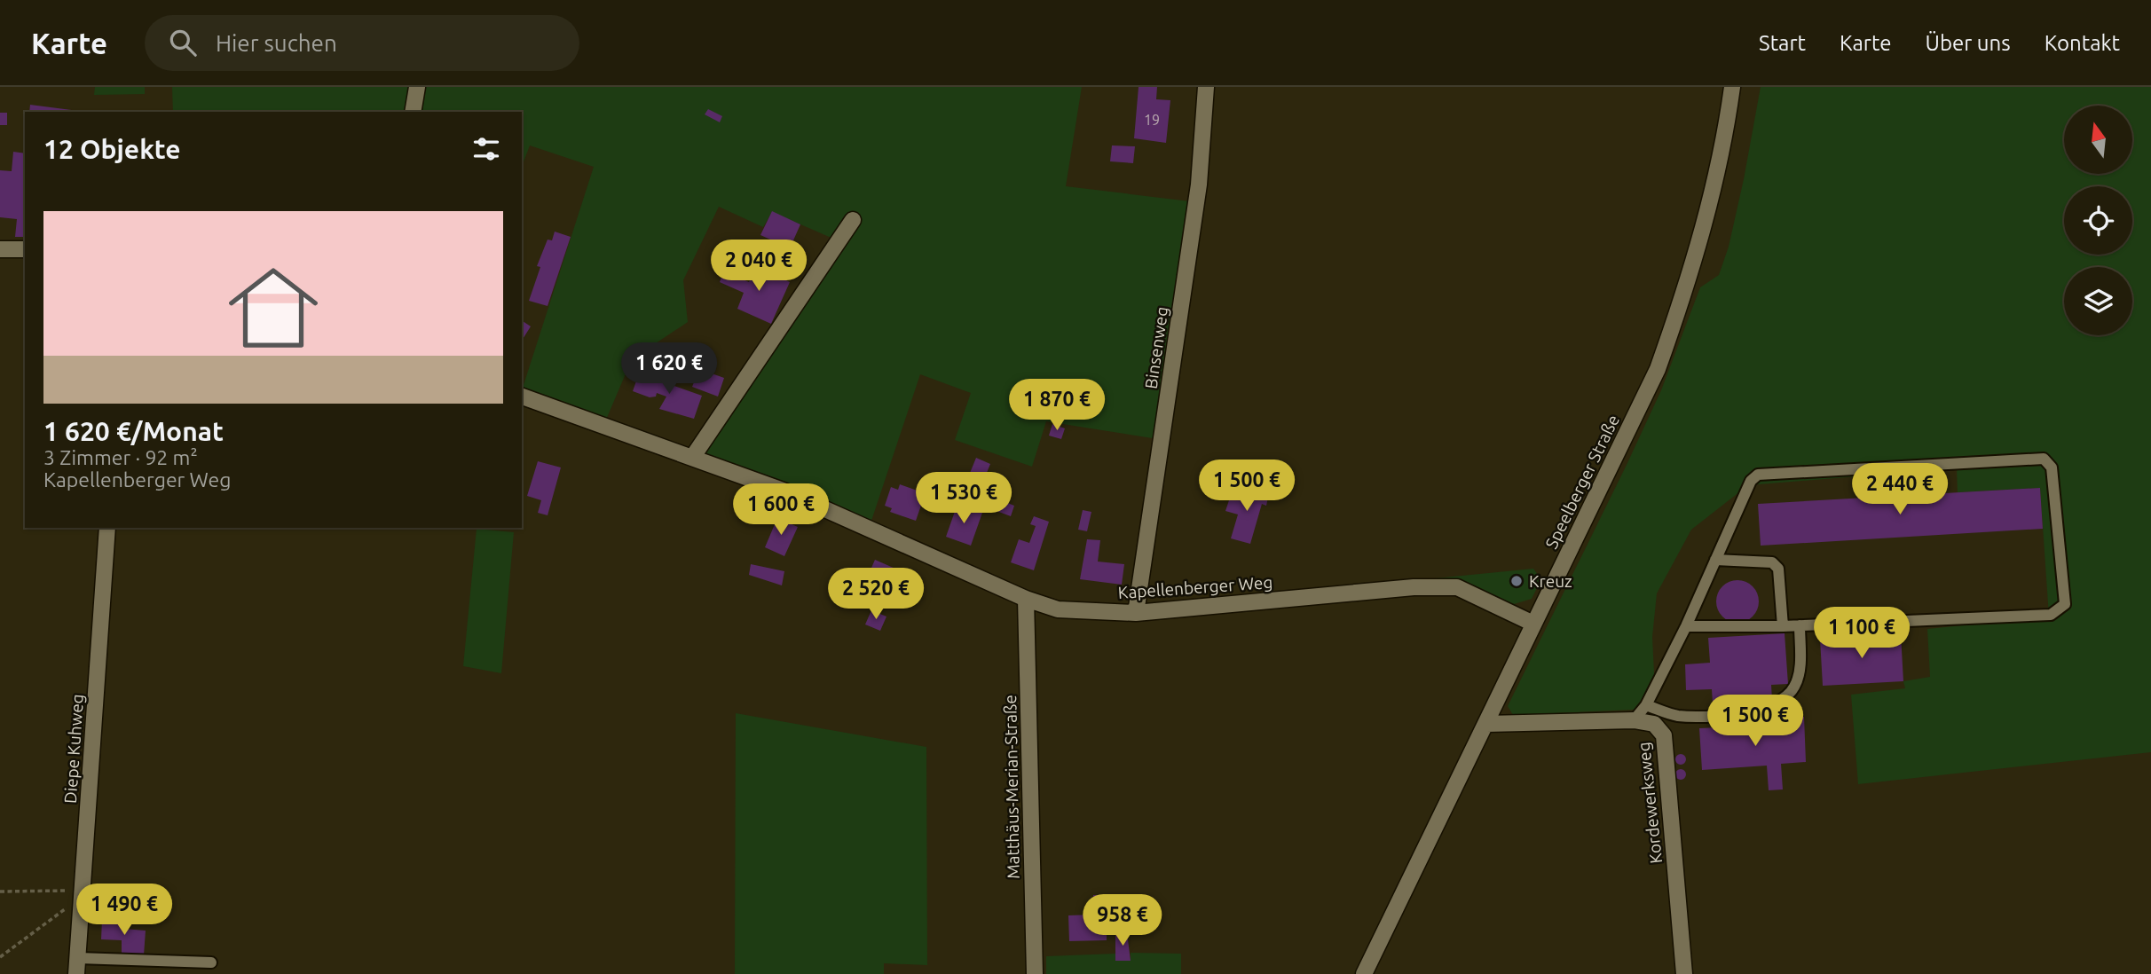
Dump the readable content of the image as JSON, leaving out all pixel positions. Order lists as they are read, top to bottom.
{
  "streets": {
    "street": [
      "Binsenweg",
      "Speelberger Straße",
      "Kapellenberger Weg",
      "Diepe Kuhweg",
      "Matthäus-Merian-Straße",
      "Kordewerksweg"
    ]
  },
  "crossings": [
    ["Binsenweg", "Kapellenberger Weg"],
    ["Speelberger Straße", "Kapellenberger Weg"],
    ["Speelberger Straße", "Kordewerksweg"],
    ["Kapellenberger Weg", "Matthäus-Merian-Straße"]
  ],
  "places": ["Kreuz"],
  "house_numbers": ["19"],
  "north": "top",
  "page": {
    "header": "Karte",
    "search": "Hier suchen",
    "nav": [
      "Start",
      "Karte",
      "Über uns",
      "Kontakt"
    ],
    "heading": "12 Objekte",
    "list": [
      {
        "name": "1 620 €/Monat",
        "note": "3 Zimmer · 92 m² · Kapellenberger Weg"
      }
    ],
    "price": [
      "2 040 €",
      "1 620 €",
      "1 870 €",
      "1 500 €",
      "2 440 €",
      "1 530 €",
      "1 600 €",
      "2 520 €",
      "1 100 €",
      "1 500 €",
      "1 490 €",
      "958 €"
    ]
  }
}
